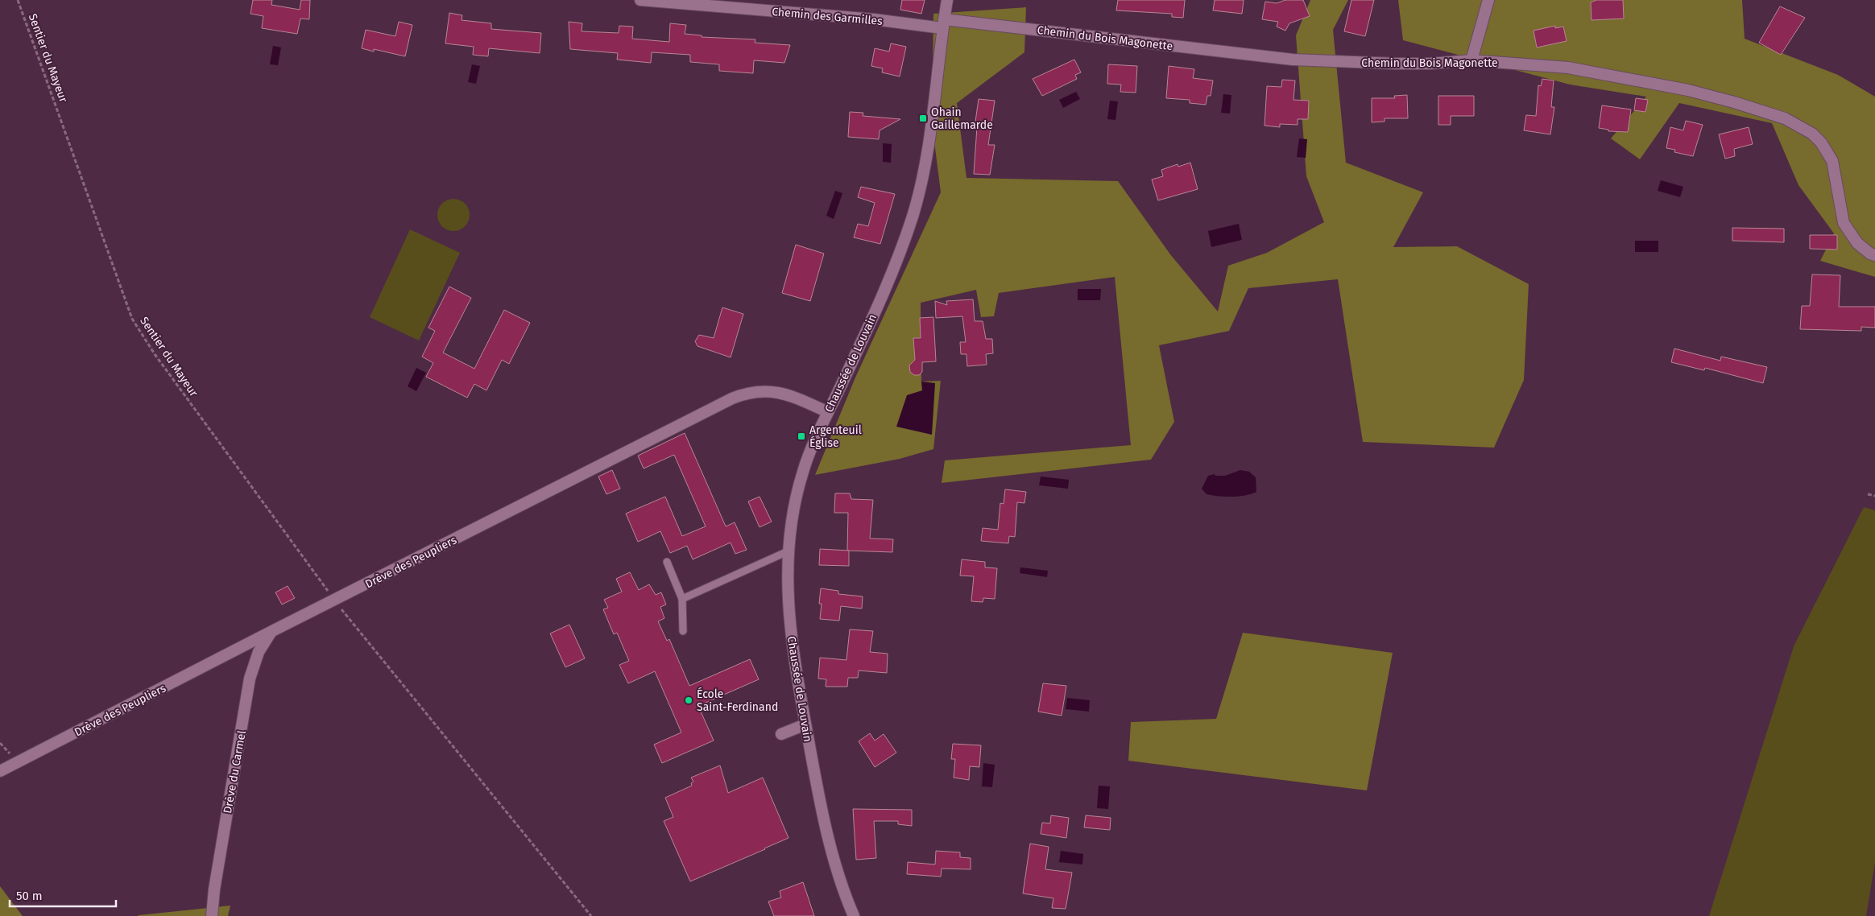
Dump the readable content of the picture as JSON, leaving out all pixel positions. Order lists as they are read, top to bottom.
{
  "streets": {
    "street": [
      "Chemin des Garmilles",
      "Chemin du Bois Magonette",
      "Chaussée de Louvain",
      "Drève des Peupliers",
      "Drève du Carmel"
    ],
    "path": ["Sentier du Mayeur"]
  },
  "crossings": [
    ["Chemin des Garmilles", "Chemin du Bois Magonette"],
    ["Chemin des Garmilles", "Chaussée de Louvain"],
    ["Chemin du Bois Magonette", "Chaussée de Louvain"],
    ["Sentier du Mayeur", "Drève des Peupliers"],
    ["Chaussée de Louvain", "Drève des Peupliers"],
    ["Drève des Peupliers", "Drève du Carmel"]
  ],
  "places": {
    "transit": ["Ohain Gaillemarde", "Argenteuil Église"],
    "other": ["École Saint-Ferdinand"]
  },
  "scale_bar": "50 m"
}
